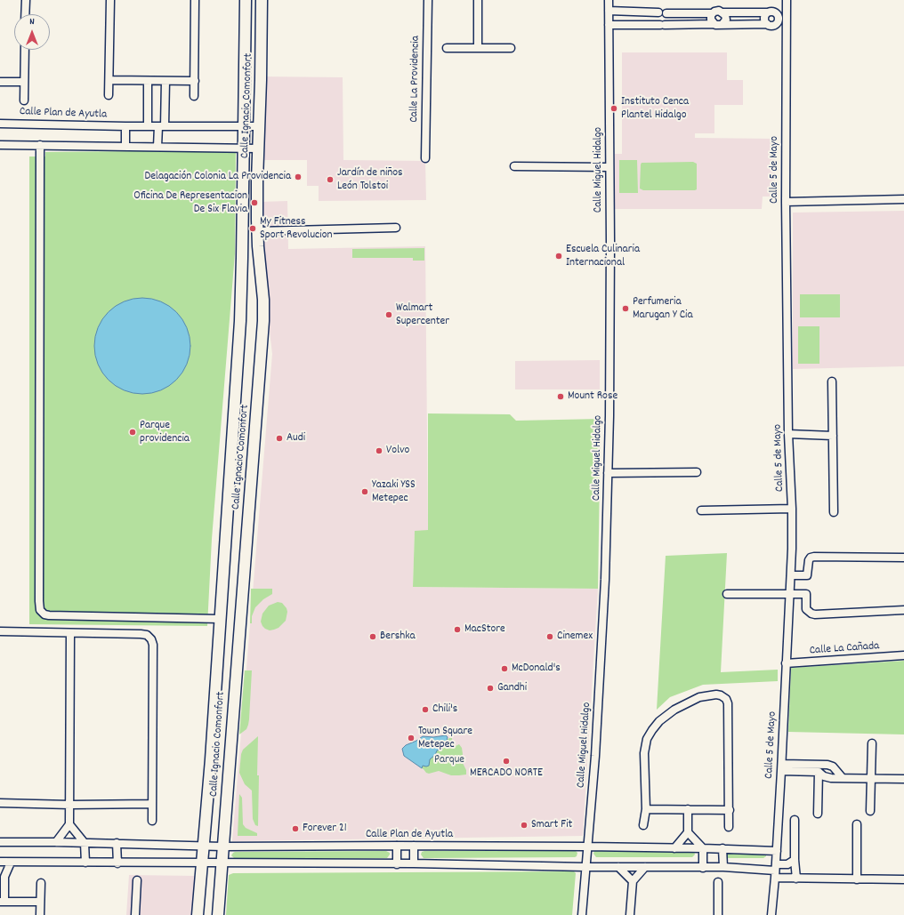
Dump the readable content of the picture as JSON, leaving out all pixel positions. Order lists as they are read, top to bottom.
{
  "streets": {
    "main road": ["Calle Ignacio Comonfort"],
    "street": [
      "Calle La Providencia",
      "Calle Plan de Ayutla",
      "Calle Miguel Hidalgo",
      "Calle 5 de Mayo",
      "Calle La Cañada"
    ]
  },
  "crossings": [
    ["Calle Ignacio Comonfort", "Calle Plan de Ayutla"],
    ["Calle Plan de Ayutla", "Calle Miguel Hidalgo"],
    ["Calle Plan de Ayutla", "Calle 5 de Mayo"],
    ["Calle 5 de Mayo", "Calle La Cañada"]
  ],
  "parks": ["Parque"],
  "places": [
    "Instituto Cenca Plantel Hidalgo",
    "Delagación Colonia La Providencia",
    "Jardín de niños León Tolstoi",
    "Oficina De Representacion De Six Flavia",
    "My Fitness Sport Revolucion",
    "Escuela Culinaria Internacional",
    "Perfumeria Marugan Y Cia",
    "Walmart Supercenter",
    "Mount Rose",
    "Parque providencia",
    "Audi",
    "Volvo",
    "Yazaki YSS Metepec",
    "MacStore",
    "Bershka",
    "Cinemex",
    "McDonald's",
    "Gandhi",
    "Chili's",
    "Town Square Metepec",
    "MERCADO NORTE",
    "Smart Fit",
    "Forever 21"
  ],
  "north": "top"
}
